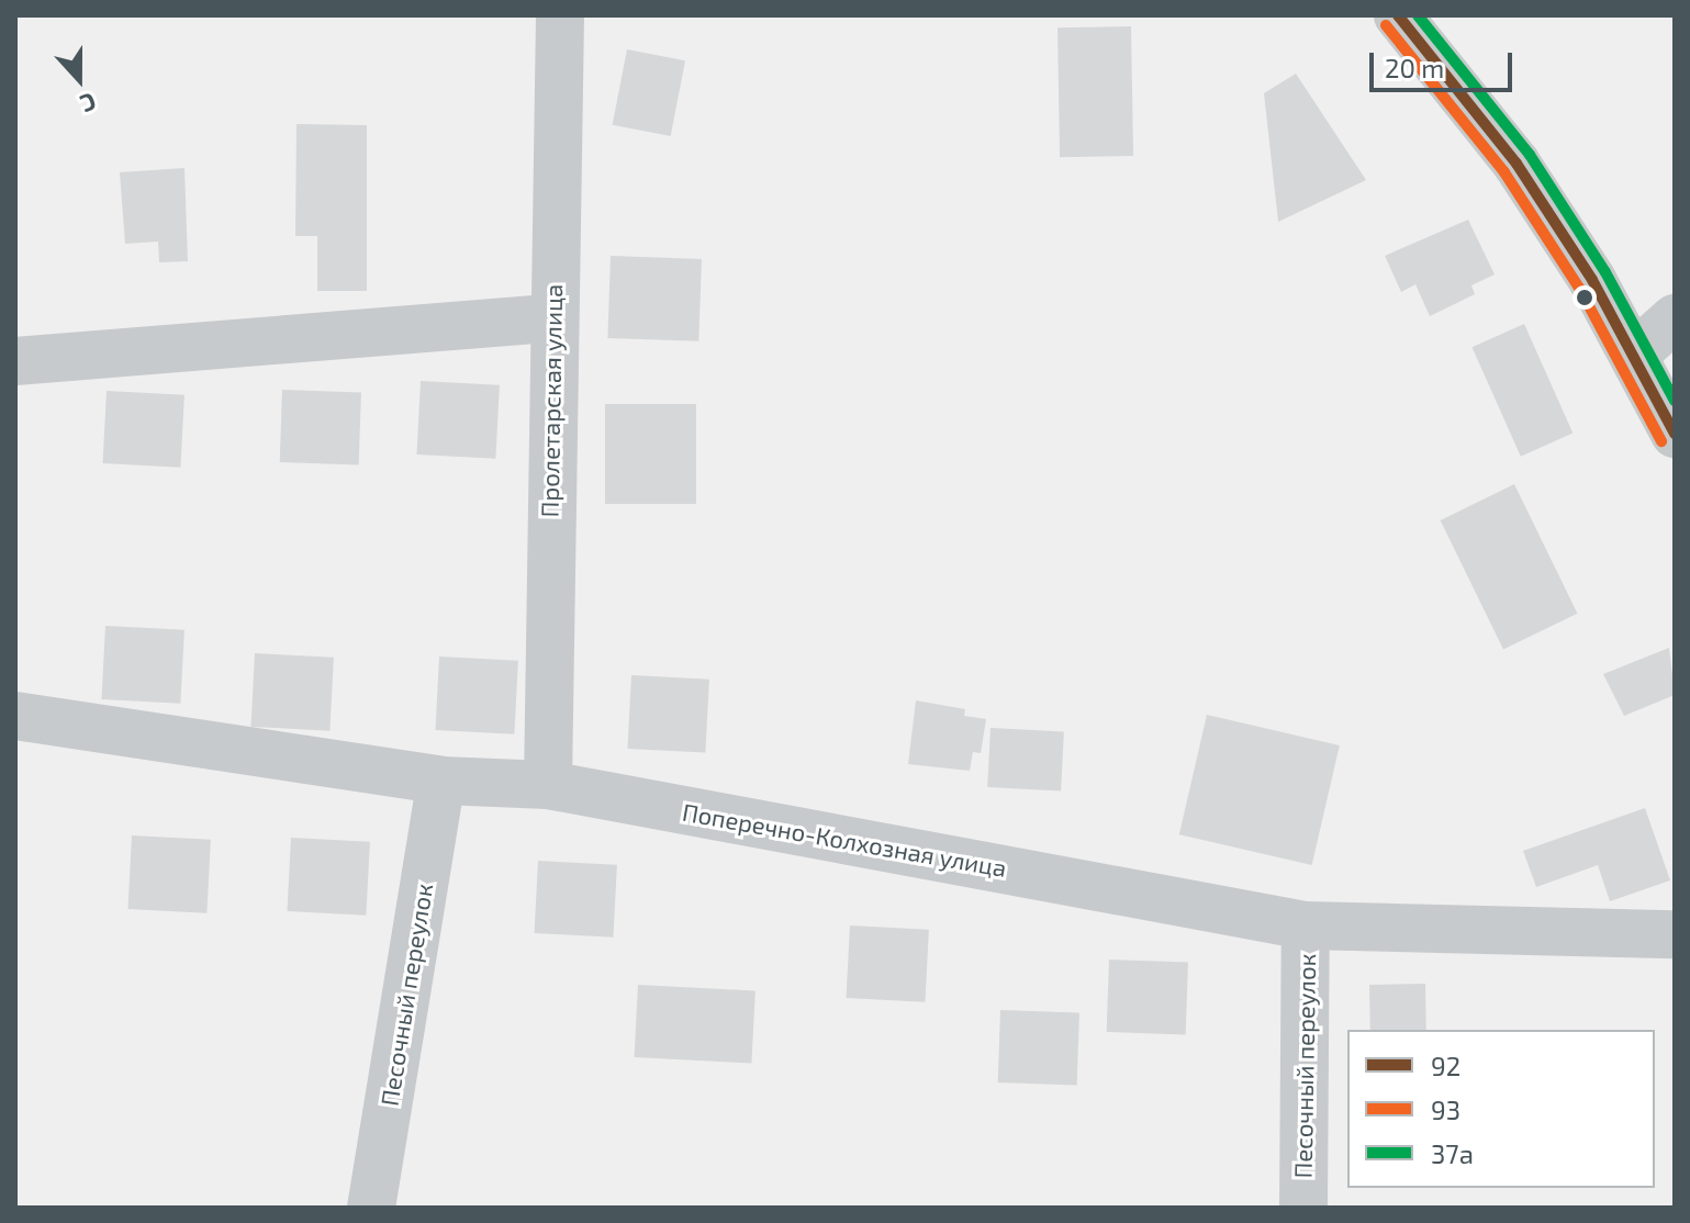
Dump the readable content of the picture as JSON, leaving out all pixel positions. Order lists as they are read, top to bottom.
{
  "streets": {
    "street": ["Пролетарская улица", "Поперечно-Колхозная улица", "Песочный переулок"]
  },
  "crossings": [
    ["Пролетарская улица", "Поперечно-Колхозная улица"],
    ["Поперечно-Колхозная улица", "Песочный переулок"]
  ],
  "lines": ["transit line 92", "transit line 37а", "transit line 93"],
  "legend": ["92", "93", "37а"],
  "scale_bar": "20 m",
  "north": "bottom"
}
